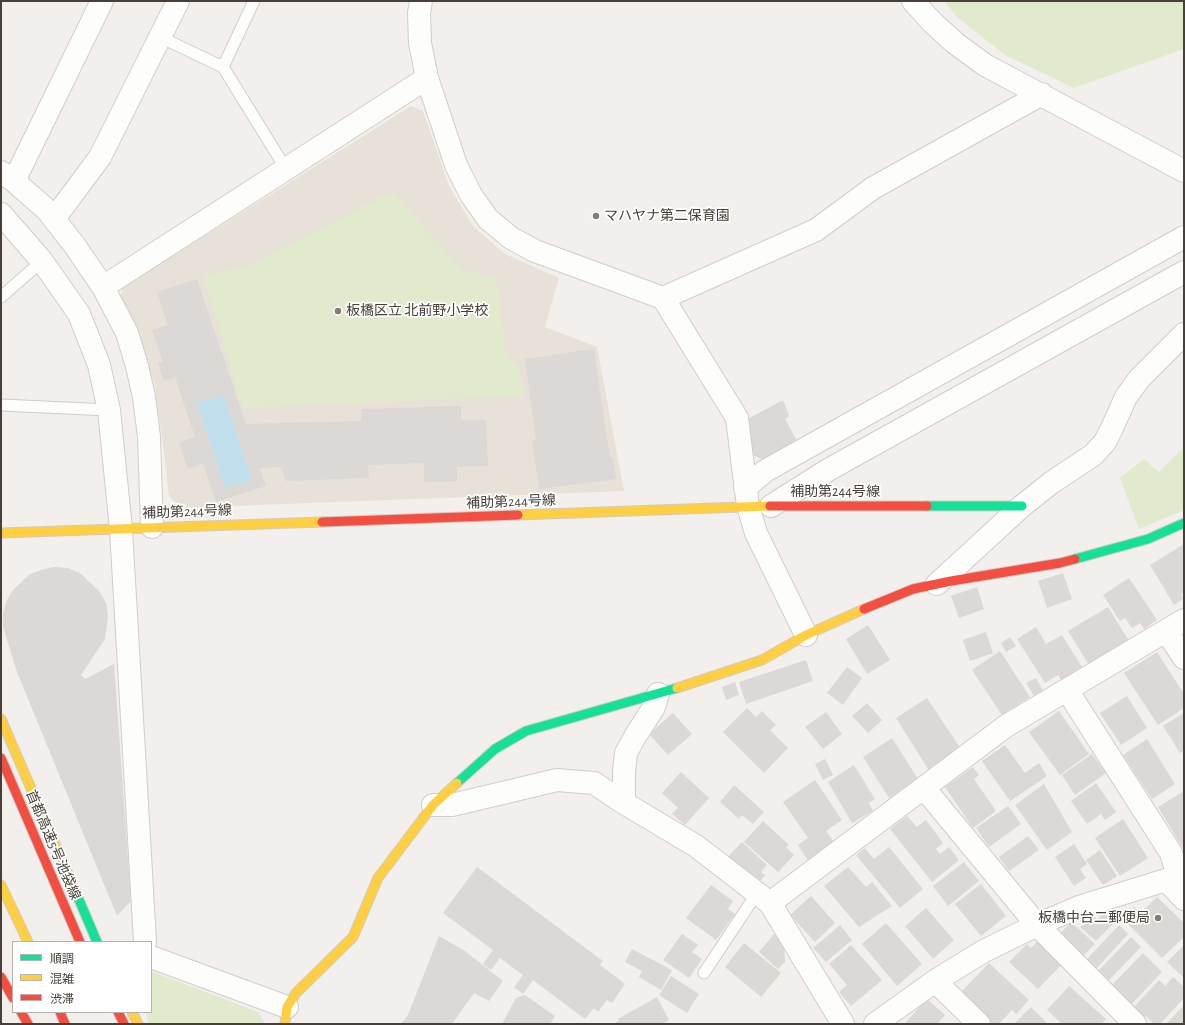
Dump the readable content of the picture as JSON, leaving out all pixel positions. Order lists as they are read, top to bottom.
{
  "streets": {
    "main road": ["補助第244号線", "首都高速5号池袋線"]
  },
  "places": ["マハヤナ第二保育園", "板橋区立 北前野小学校", "板橋中台二郵便局"],
  "legend": ["順調", "混雑", "渋滞"]
}
